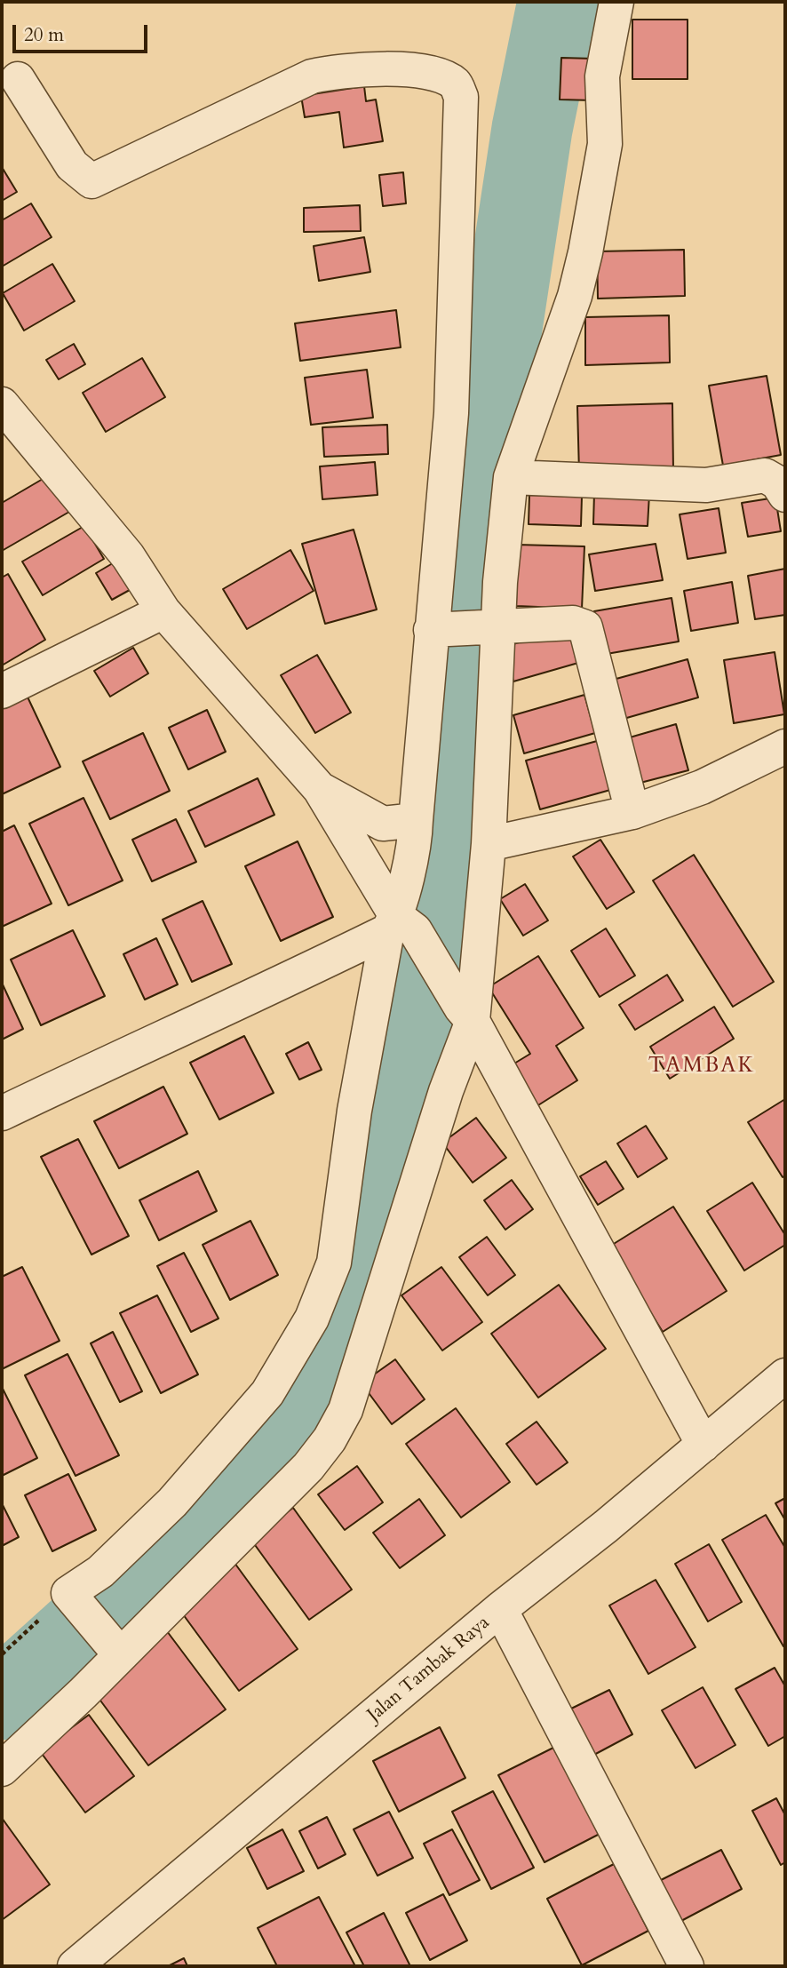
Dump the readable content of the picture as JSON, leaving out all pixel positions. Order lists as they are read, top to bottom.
{
  "streets": {
    "street": ["Jalan Tambak Raya"]
  },
  "districts": ["TAMBAK"],
  "scale_bar": "20 m"
}
